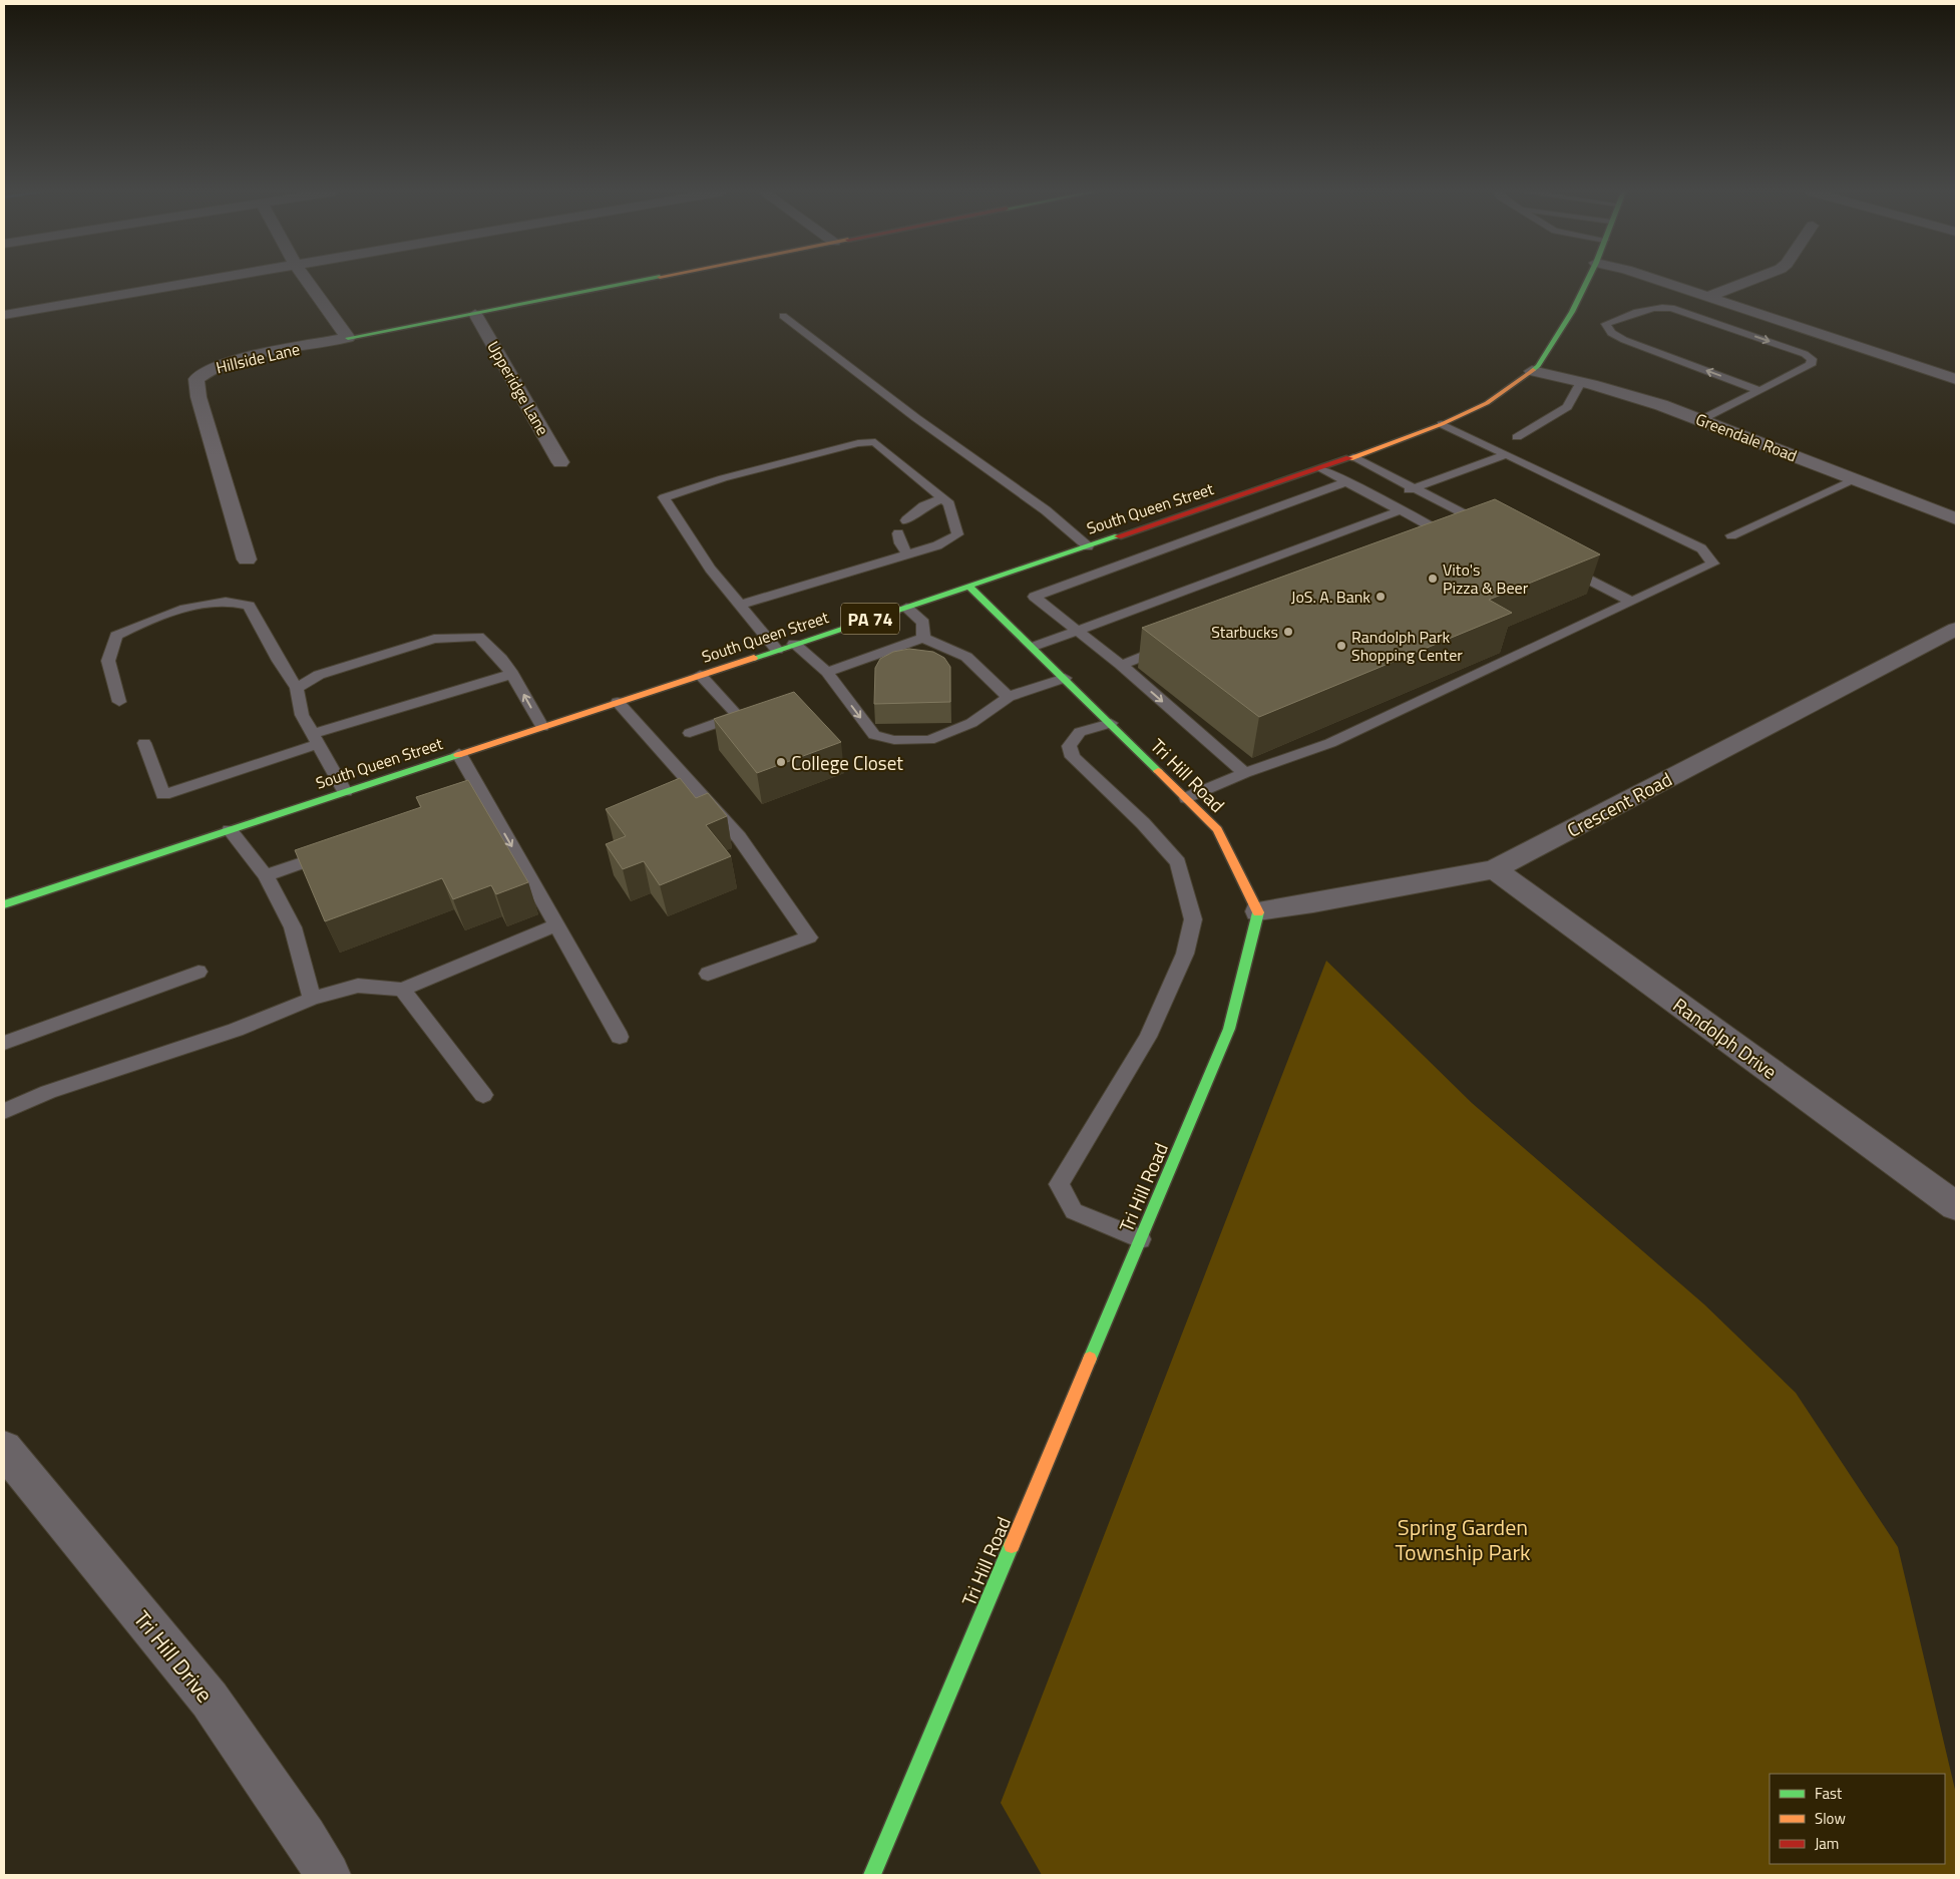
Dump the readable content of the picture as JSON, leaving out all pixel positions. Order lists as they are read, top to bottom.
{
  "streets": {
    "main road": ["South Queen Street", "PA 74", "Tri Hill Road"],
    "street": [
      "Hillside Lane",
      "Upperidge Lane",
      "Greendale Road",
      "Crescent Road",
      "Randolph Drive",
      "Tri Hill Drive"
    ]
  },
  "crossings": [
    ["Greendale Road", "South Queen Street"],
    ["South Queen Street", "Tri Hill Road"],
    ["Tri Hill Road", "Crescent Road"],
    ["Crescent Road", "Randolph Drive"]
  ],
  "parks": ["Spring Garden Township Park"],
  "places": [
    "Vito's Pizza & Beer",
    "JoS. A. Bank",
    "Starbucks",
    "Randolph Park Shopping Center",
    "College Closet"
  ],
  "legend": ["Fast", "Slow", "Jam"]
}
